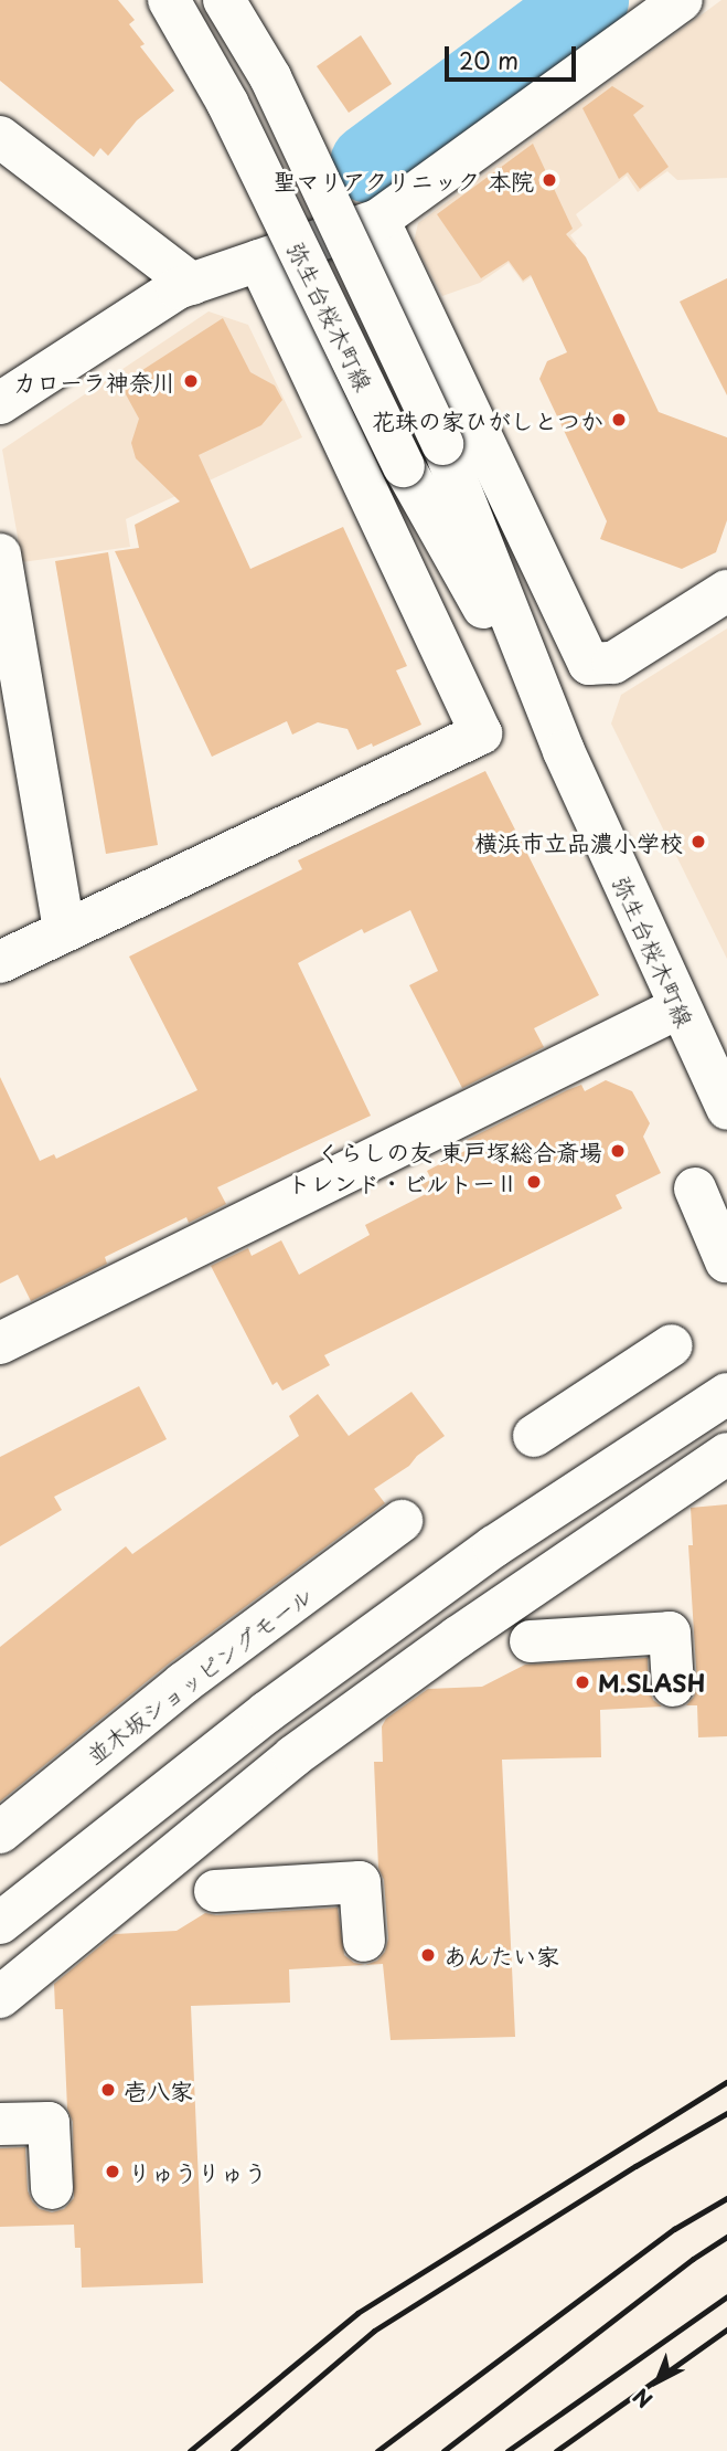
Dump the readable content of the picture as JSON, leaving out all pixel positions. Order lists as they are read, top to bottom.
{
  "streets": {
    "street": ["弥生台桜木町線", "並木坂ショッピングモール"]
  },
  "places": [
    "聖マリアクリニック 本院",
    "カローラ神奈川",
    "花珠の家ひがしとつか",
    "横浜市立品濃小学校",
    "くらしの友 東戸塚総合斎場",
    "トレンド・ビルトーⅡ",
    "M.SLASH",
    "あんたい家",
    "壱八家",
    "りゅうりゅう"
  ],
  "scale_bar": "20 m",
  "north": "bottom left"
}
